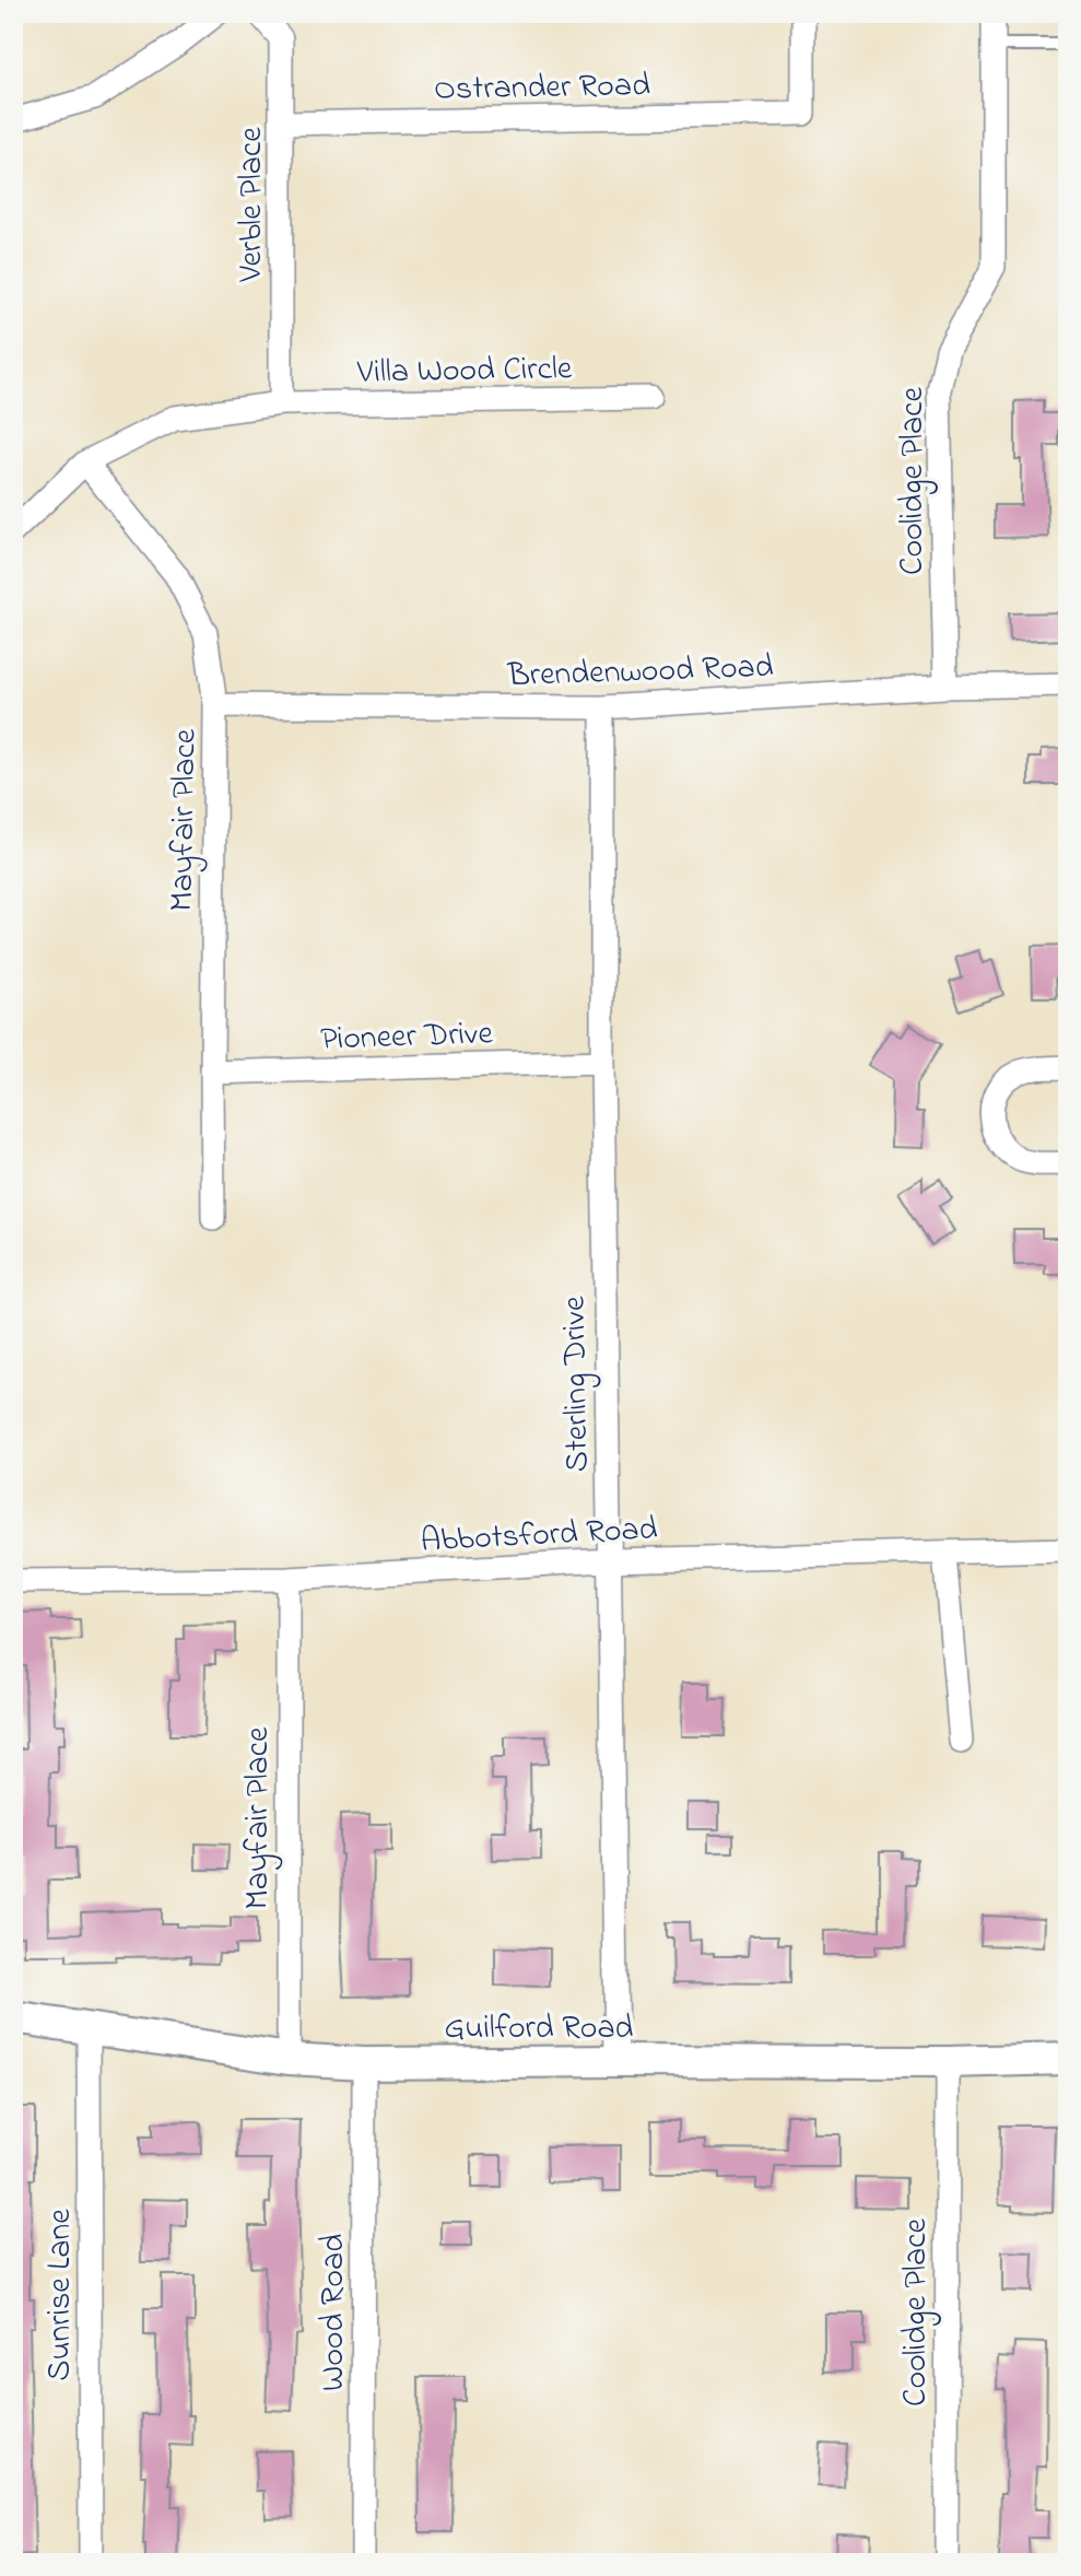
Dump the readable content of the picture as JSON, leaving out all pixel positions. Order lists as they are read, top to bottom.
{
  "streets": {
    "street": [
      "Ostrander Road",
      "Verble Place",
      "Villa Wood Circle",
      "Coolidge Place",
      "Brendenwood Road",
      "Mayfair Place",
      "Pioneer Drive",
      "Sterling Drive",
      "Abbotsford Road",
      "Guilford Road",
      "Sunrise Lane",
      "Wood Road"
    ]
  },
  "crossings": [
    ["Ostrander Road", "Verble Place"],
    ["Verble Place", "Villa Wood Circle"],
    ["Coolidge Place", "Brendenwood Road"],
    ["Coolidge Place", "Guilford Road"],
    ["Brendenwood Road", "Mayfair Place"],
    ["Brendenwood Road", "Sterling Drive"],
    ["Mayfair Place", "Pioneer Drive"],
    ["Mayfair Place", "Abbotsford Road"],
    ["Mayfair Place", "Guilford Road"],
    ["Pioneer Drive", "Sterling Drive"],
    ["Sterling Drive", "Abbotsford Road"],
    ["Sterling Drive", "Guilford Road"],
    ["Guilford Road", "Sunrise Lane"],
    ["Guilford Road", "Wood Road"]
  ]
}
